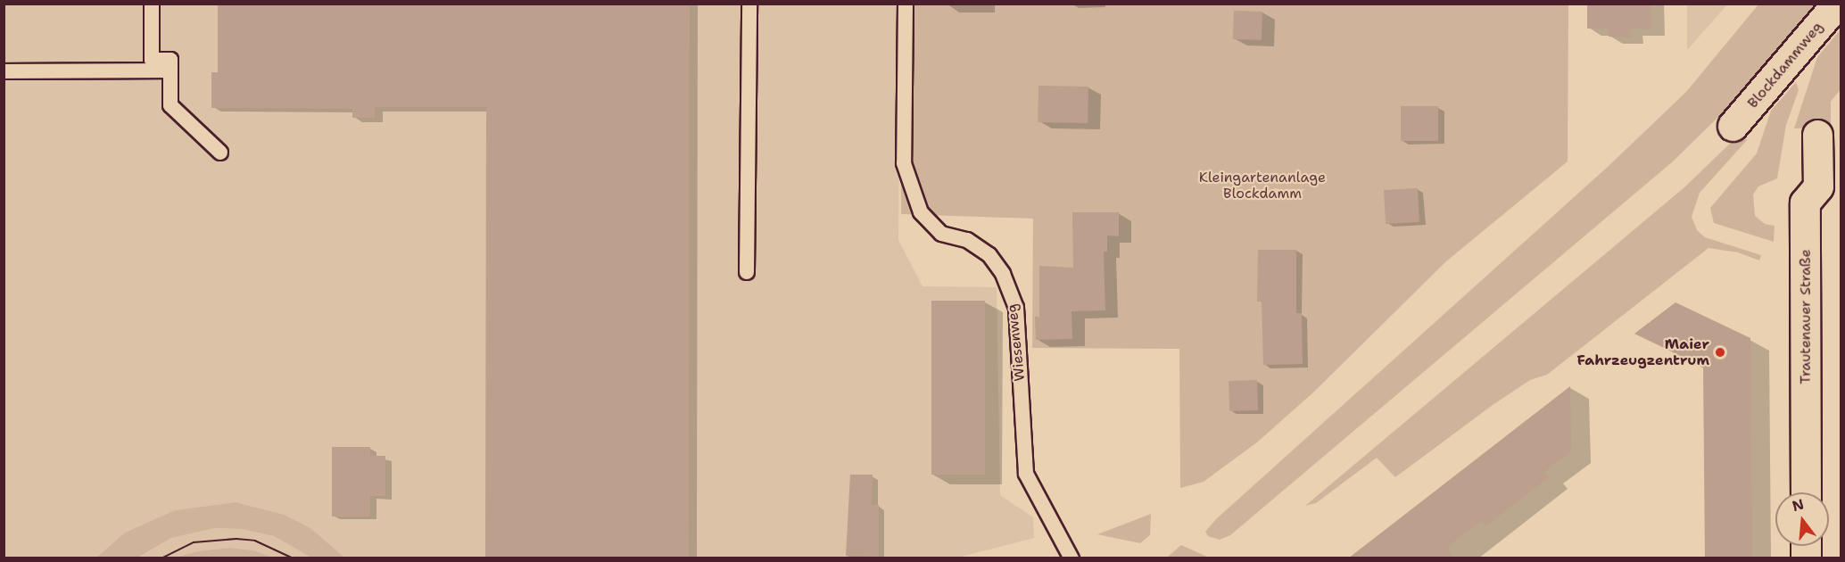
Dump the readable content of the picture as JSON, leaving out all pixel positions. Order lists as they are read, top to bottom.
{
  "streets": {
    "street": ["Blockdammweg", "Trautenauer Straße"],
    "lane": ["Wiesenweg"]
  },
  "parks": ["Kleingartenanlage Blockdamm"],
  "places": ["Maier Fahrzeugzentrum"],
  "north": "top"
}
